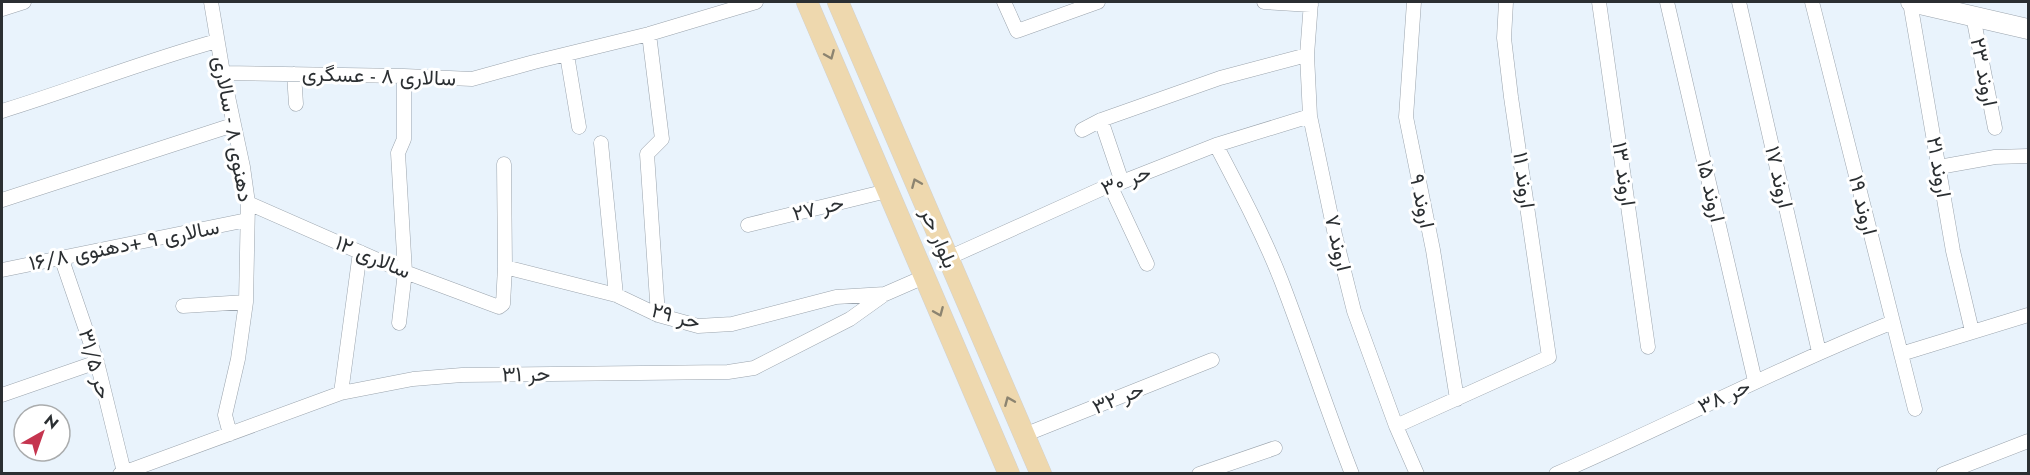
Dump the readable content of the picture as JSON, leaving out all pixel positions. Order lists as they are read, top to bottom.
{
  "streets": {
    "main road": ["بلوار حر"],
    "street": [
      "اروند ۲۳",
      "سالاری ۸ - عسگری",
      "دهنوی ۸ - سالاری",
      "اروند ۲۱",
      "اروند ۱۳",
      "اروند ۱۷",
      "حر ۳۰",
      "اروند ۱۱",
      "اروند ۱۵",
      "اروند ۹",
      "اروند ۱۹",
      "حر ۲۷",
      "اروند ۷",
      "سالاری ۹ +دهنوی ۱۶/۸",
      "سالاری ۱۲",
      "حر ۲۹",
      "حر ۳۱/۵",
      "حر ۳۱",
      "حر ۳۸",
      "حر ۳۲"
    ]
  },
  "crossings": [
    ["سالاری ۸ - عسگری", "دهنوی ۸ - سالاری"],
    ["دهنوی ۸ - سالاری", "سالاری ۹ +دهنوی ۱۶/۸"],
    ["دهنوی ۸ - سالاری", "سالاری ۱۲"],
    ["دهنوی ۸ - سالاری", "حر ۳۱"],
    ["اروند ۱۷", "حر ۳۸"],
    ["حر ۳۰", "بلوار حر"],
    ["حر ۳۰", "اروند ۷"],
    ["اروند ۱۱", "اروند ۹"],
    ["اروند ۱۵", "حر ۳۸"],
    ["اروند ۱۹", "حر ۳۸"],
    ["حر ۲۷", "بلوار حر"],
    ["بلوار حر", "حر ۳۱"],
    ["بلوار حر", "حر ۳۲"],
    ["سالاری ۹ +دهنوی ۱۶/۸", "حر ۳۱/۵"],
    ["سالاری ۱۲", "حر ۲۹"],
    ["حر ۲۹", "حر ۳۱"],
    ["حر ۳۱/۵", "حر ۳۱"]
  ],
  "north": "top right"
}
